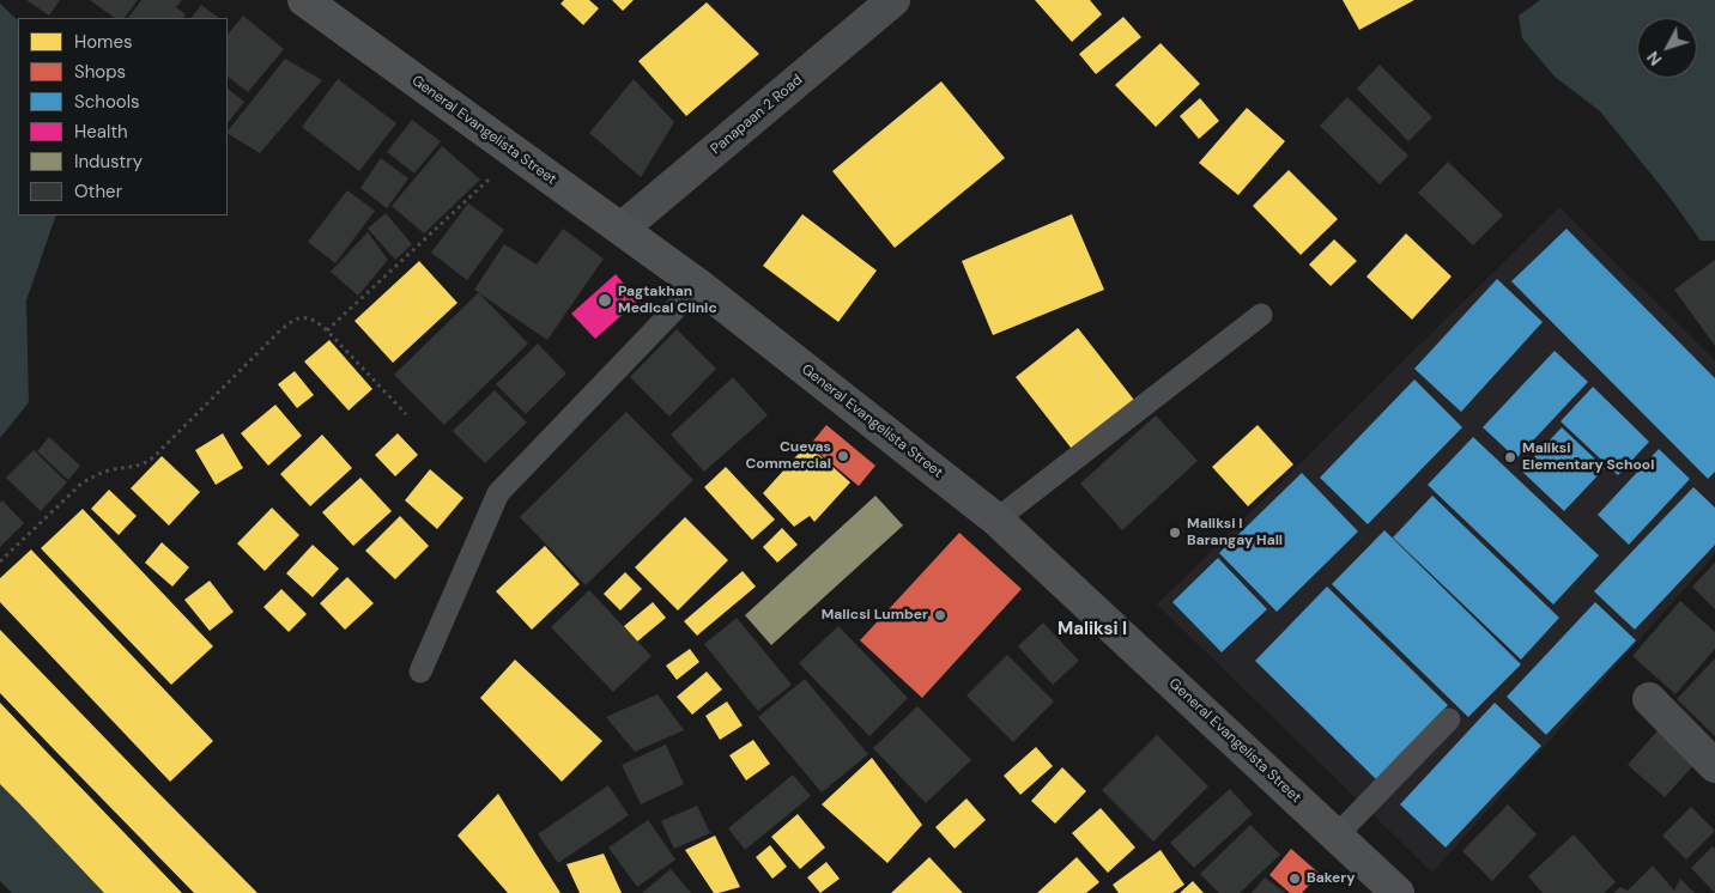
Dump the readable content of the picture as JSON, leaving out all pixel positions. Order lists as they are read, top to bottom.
{
  "streets": {
    "main road": ["General Evangelista Street"],
    "street": ["Panapaan 2 Road"]
  },
  "crossings": [
    ["Panapaan 2 Road", "General Evangelista Street"]
  ],
  "districts": ["Maliksi I"],
  "places": [
    "Pagtakhan Medical Clinic",
    "Cuevas Commercial",
    "Maliksi Elementary School",
    "Maliksi I Barangay Hall",
    "Malicsi Lumber",
    "Bakery"
  ],
  "legend": [
    "Homes",
    "Shops",
    "Schools",
    "Health",
    "Industry",
    "Other"
  ],
  "north": "bottom left"
}
